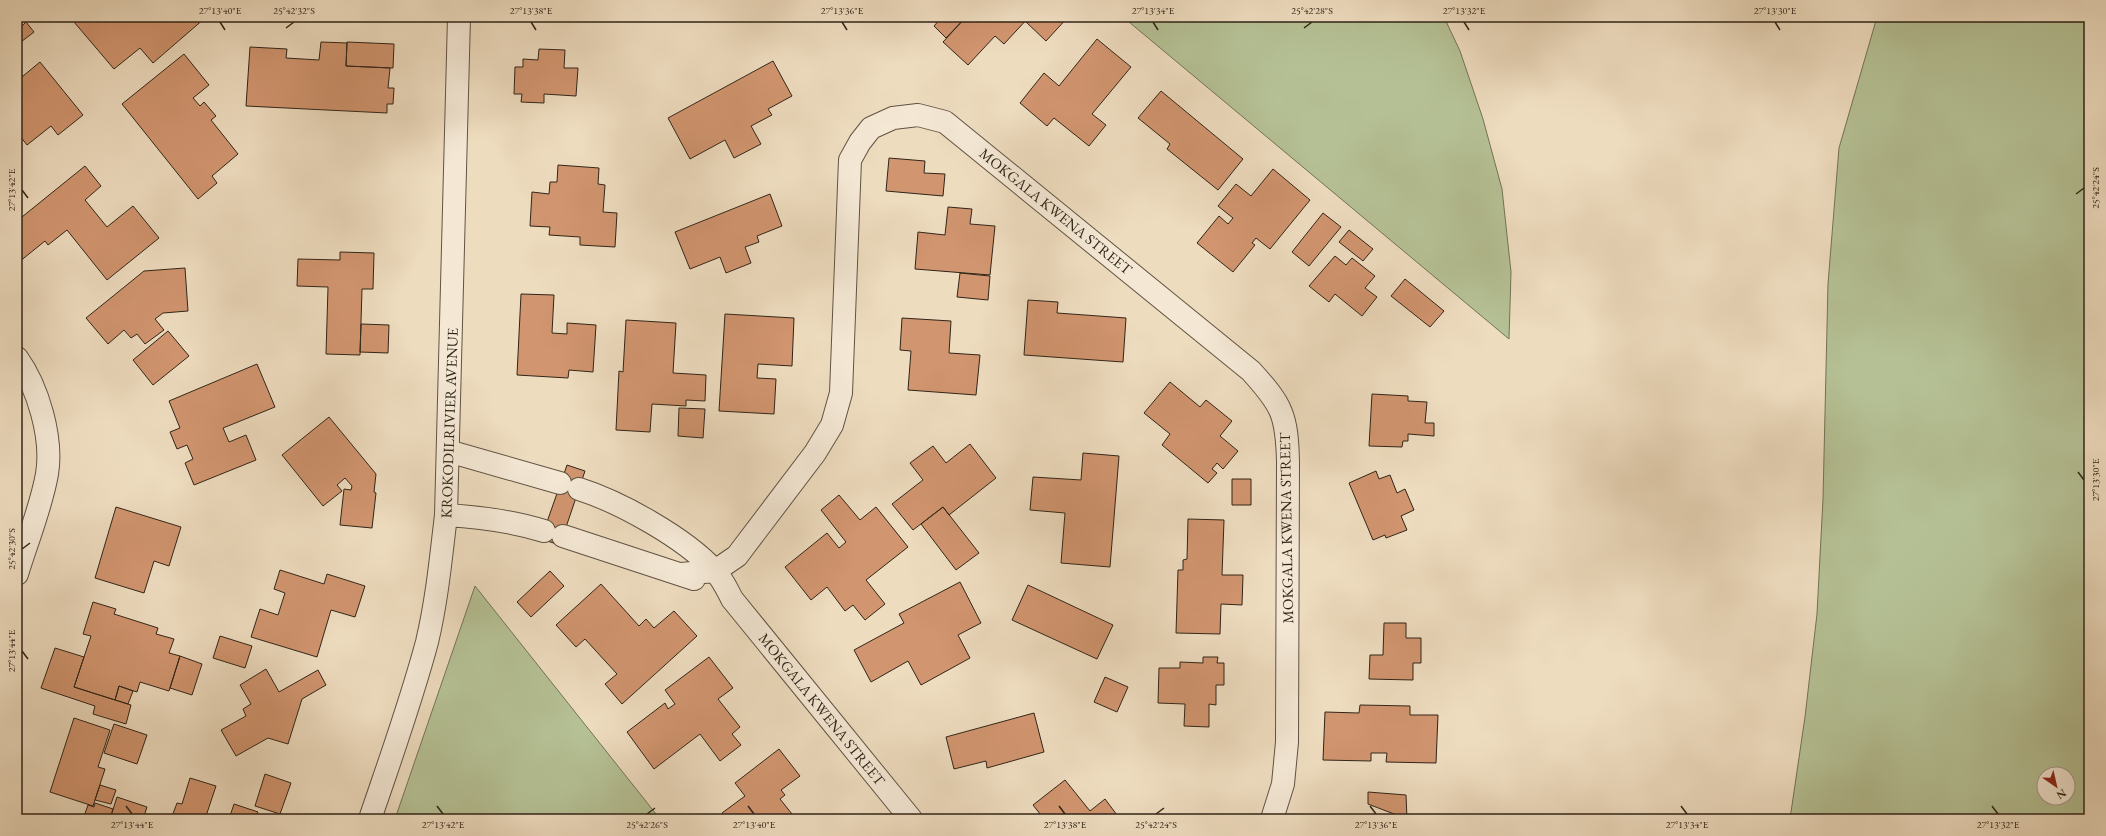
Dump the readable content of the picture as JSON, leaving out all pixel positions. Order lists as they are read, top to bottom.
{
  "streets": {
    "street": ["MOKGALA KWENA STREET", "KROKODILRIVIER AVENUE"]
  },
  "crossings": [
    ["MOKGALA KWENA STREET", "KROKODILRIVIER AVENUE"]
  ],
  "north": "bottom right",
  "coordinates": [
    "27°13'40\"E",
    "25°42'32\"S",
    "27°13'38\"E",
    "27°13'36\"E",
    "27°13'34\"E",
    "25°42'28\"S",
    "27°13'32\"E",
    "27°13'30\"E",
    "25°42'24\"S",
    "27°13'42\"E",
    "25°42'30\"S",
    "27°13'44\"E",
    "25°42'26\"S"
  ]
}
